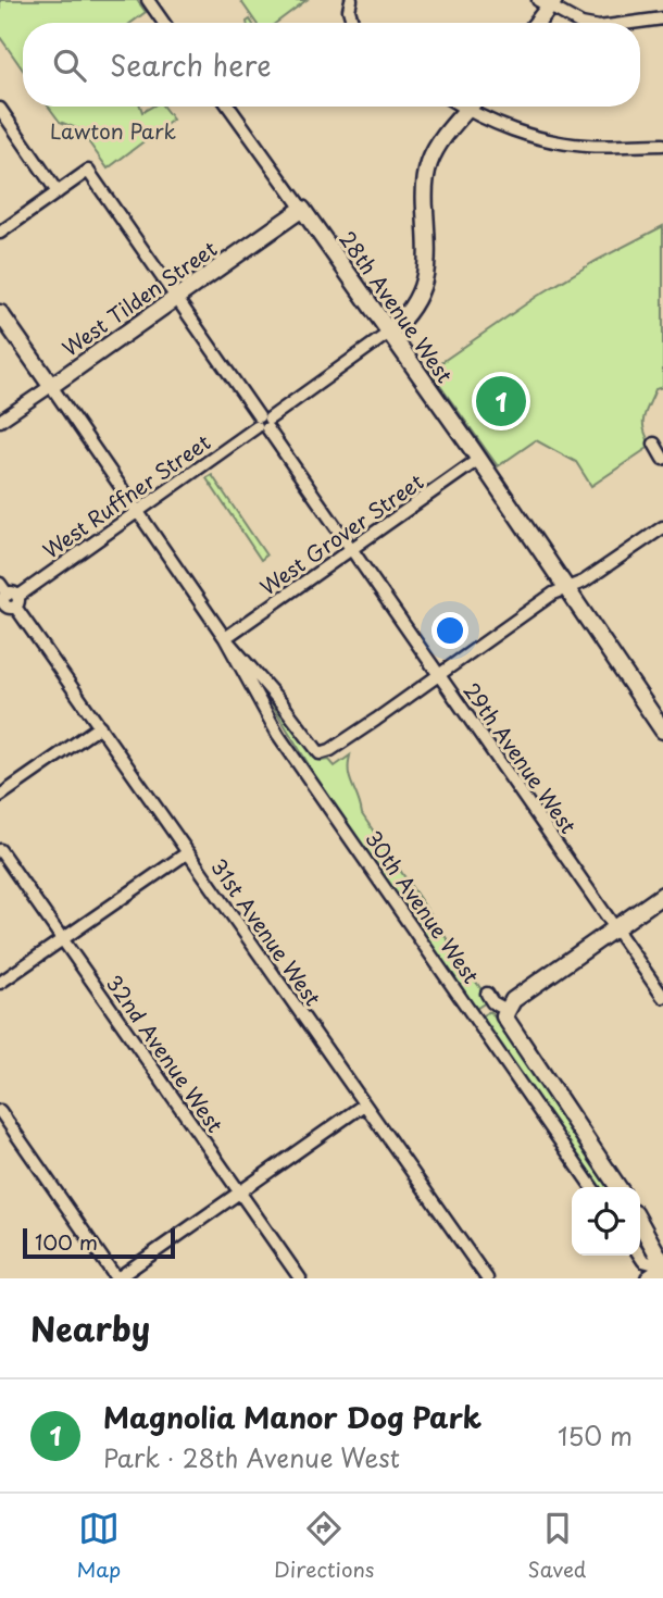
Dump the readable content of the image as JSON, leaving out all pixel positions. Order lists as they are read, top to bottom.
{
  "streets": {
    "street": [
      "West Tilden Street",
      "28th Avenue West",
      "West Ruffner Street",
      "West Grover Street",
      "29th Avenue West",
      "30th Avenue West",
      "31st Avenue West",
      "32nd Avenue West"
    ]
  },
  "crossings": [
    ["West Tilden Street", "28th Avenue West"],
    ["West Tilden Street", "29th Avenue West"],
    ["West Tilden Street", "30th Avenue West"],
    ["28th Avenue West", "West Ruffner Street"],
    ["28th Avenue West", "West Grover Street"],
    ["West Ruffner Street", "29th Avenue West"],
    ["West Ruffner Street", "30th Avenue West"],
    ["West Ruffner Street", "31st Avenue West"],
    ["West Grover Street", "29th Avenue West"],
    ["West Grover Street", "30th Avenue West"],
    ["29th Avenue West", "30th Avenue West"]
  ],
  "parks": ["Lawton Park"],
  "scale_bar": "100 m",
  "page": {
    "search": "Search here",
    "pins": "1",
    "scale": "100 m",
    "heading": "Nearby",
    "list": [
      {
        "mark": "1",
        "name": "Magnolia Manor Dog Park",
        "note": "Park · 28th Avenue West",
        "value": "150 m"
      }
    ],
    "nav": ["Map", "Directions", "Saved"]
  }
}
